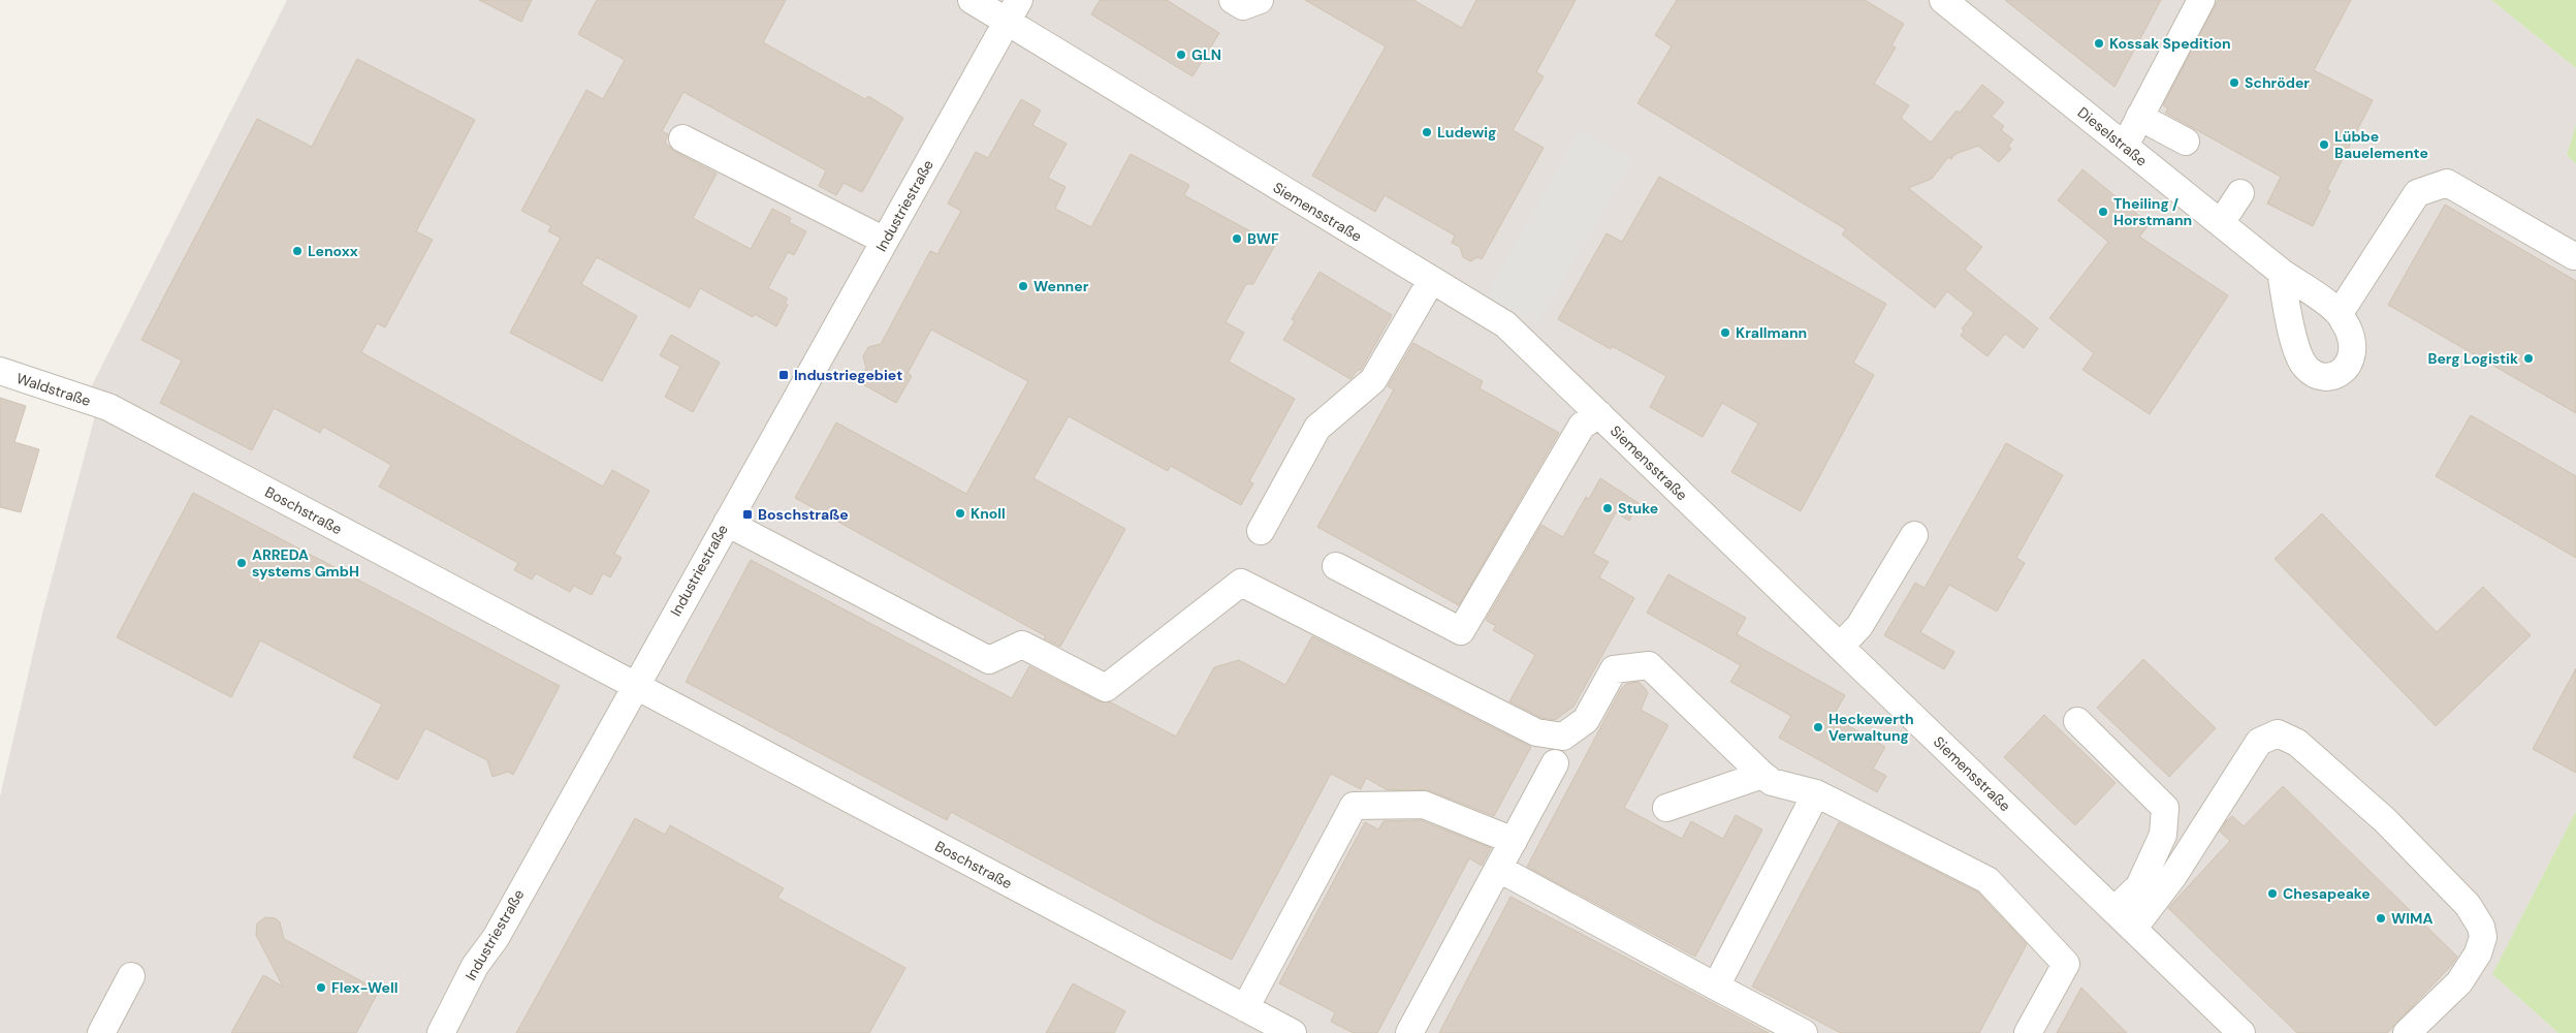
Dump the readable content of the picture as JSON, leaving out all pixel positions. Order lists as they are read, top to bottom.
{
  "streets": {
    "street": [
      "Dieselstraße",
      "Industriestraße",
      "Siemensstraße",
      "Waldstraße",
      "Boschstraße"
    ]
  },
  "crossings": [
    ["Industriestraße", "Siemensstraße"],
    ["Industriestraße", "Boschstraße"],
    ["Waldstraße", "Boschstraße"]
  ],
  "places": {
    "other": [
      "Kossak Spedition",
      "GLN",
      "Schröder",
      "Ludewig",
      "Lübbe Bauelemente",
      "Theiling / Horstmann",
      "BWF",
      "Lenoxx",
      "Wenner",
      "Krallmann",
      "Berg Logistik",
      "Stuke",
      "Knoll",
      "ARREDA systems GmbH",
      "Heckewerth Verwaltung",
      "Chesapeake",
      "WIMA",
      "Flex-Well"
    ],
    "transit": ["Industriegebiet", "Boschstraße"]
  }
}
